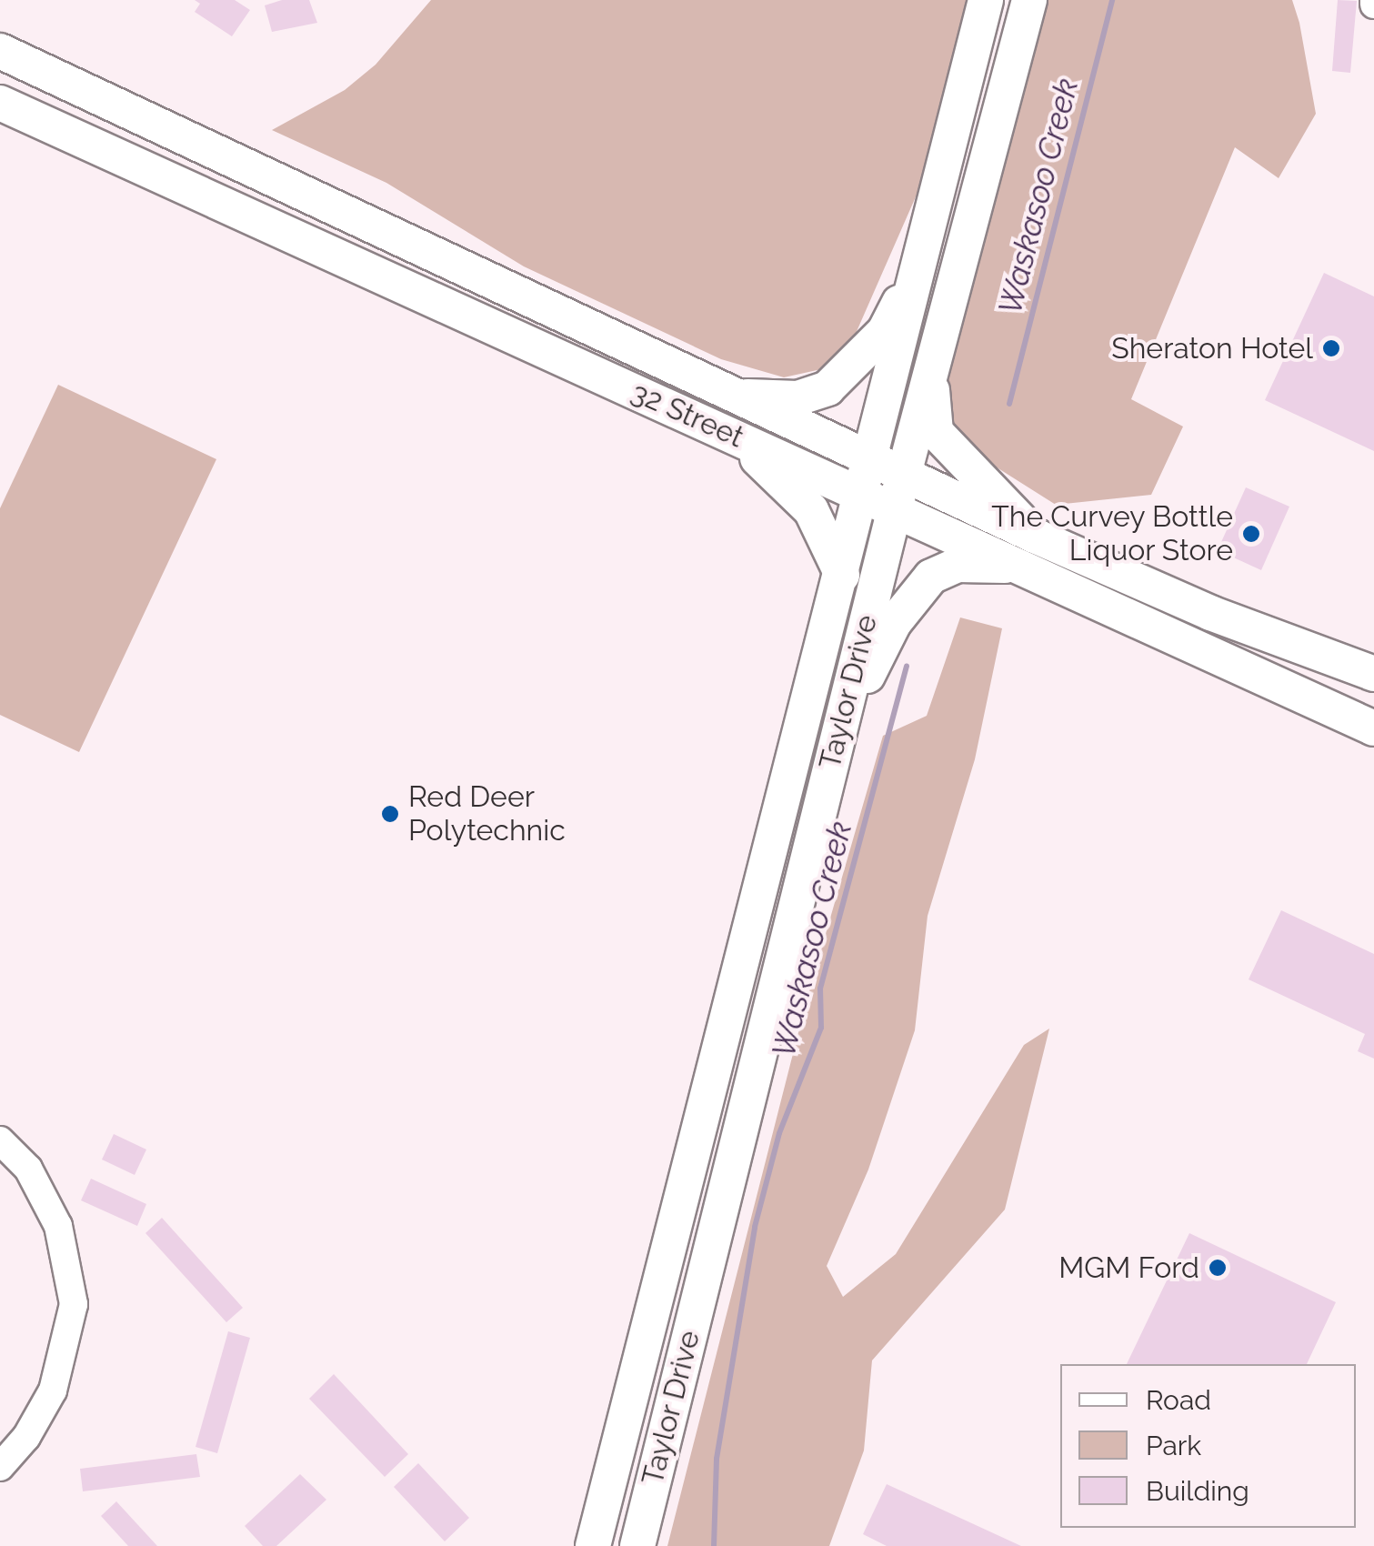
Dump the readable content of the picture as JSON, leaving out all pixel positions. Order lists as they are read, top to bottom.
{
  "streets": {
    "main road": ["32 Street", "Taylor Drive"]
  },
  "crossings": [
    ["32 Street", "Taylor Drive"]
  ],
  "water": ["Waskasoo Creek"],
  "places": [
    "Sheraton Hotel",
    "The Curvey Bottle Liquor Store",
    "Red Deer Polytechnic",
    "MGM Ford"
  ],
  "legend": ["Road", "Park", "Building"]
}
